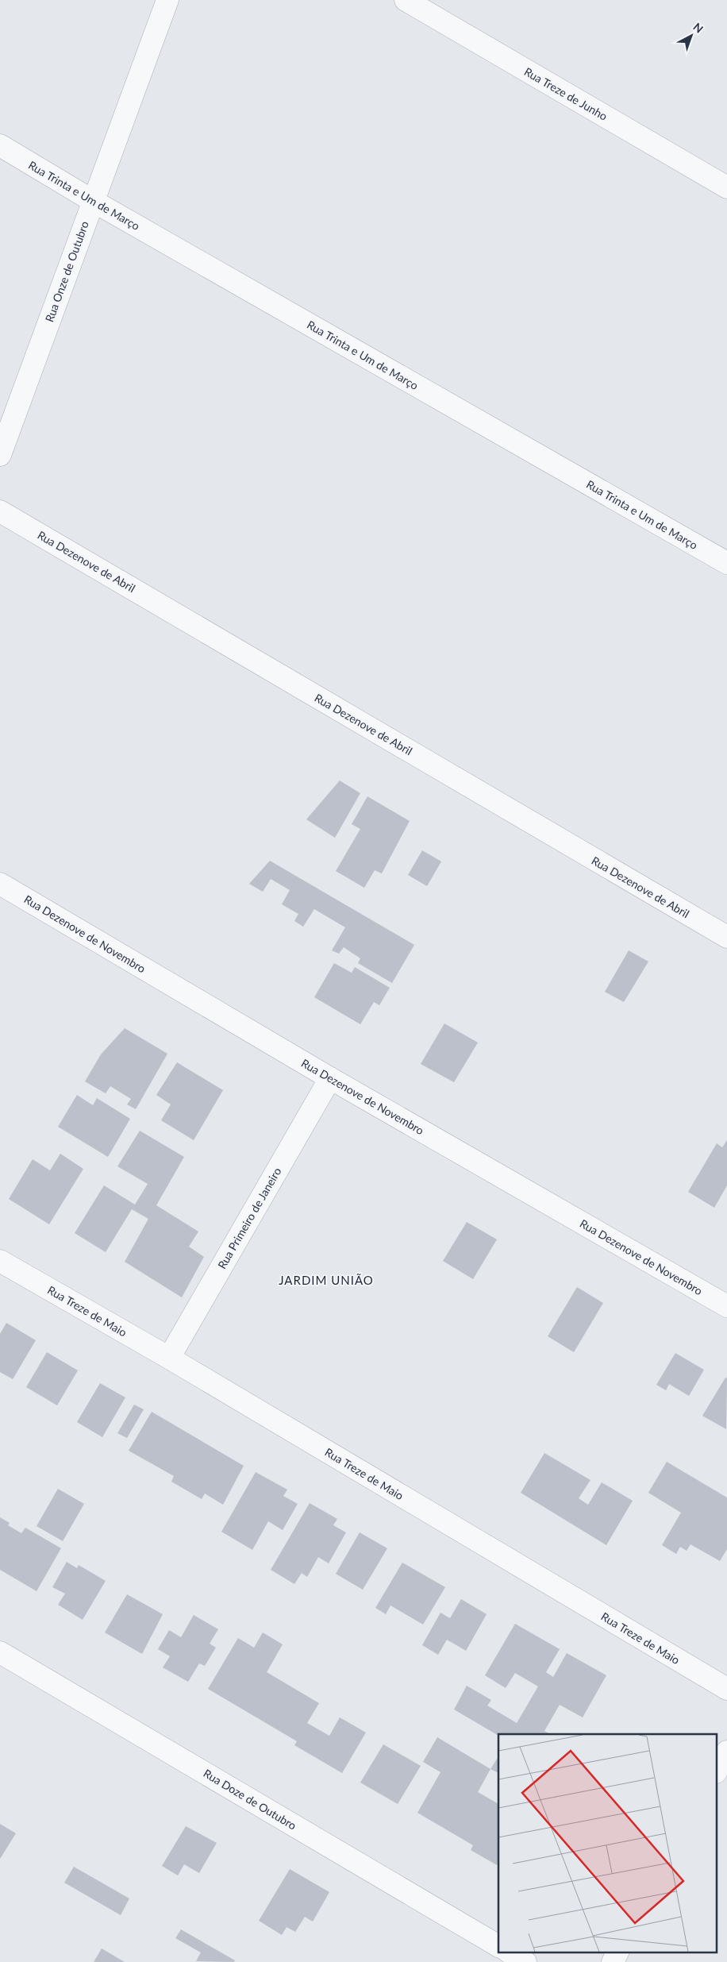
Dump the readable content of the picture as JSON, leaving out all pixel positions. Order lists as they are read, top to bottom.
{
  "streets": {
    "street": [
      "Rua Treze de Junho",
      "Rua Trinta e Um de Março",
      "Rua Onze de Outubro",
      "Rua Dezenove de Abril",
      "Rua Dezenove de Novembro",
      "Rua Primeiro de Janeiro",
      "Rua Treze de Maio",
      "Rua Doze de Outubro"
    ]
  },
  "crossings": [
    ["Rua Trinta e Um de Março", "Rua Onze de Outubro"],
    ["Rua Dezenove de Novembro", "Rua Primeiro de Janeiro"],
    ["Rua Primeiro de Janeiro", "Rua Treze de Maio"]
  ],
  "districts": ["JARDIM UNIÃO"],
  "north": "top right"
}
